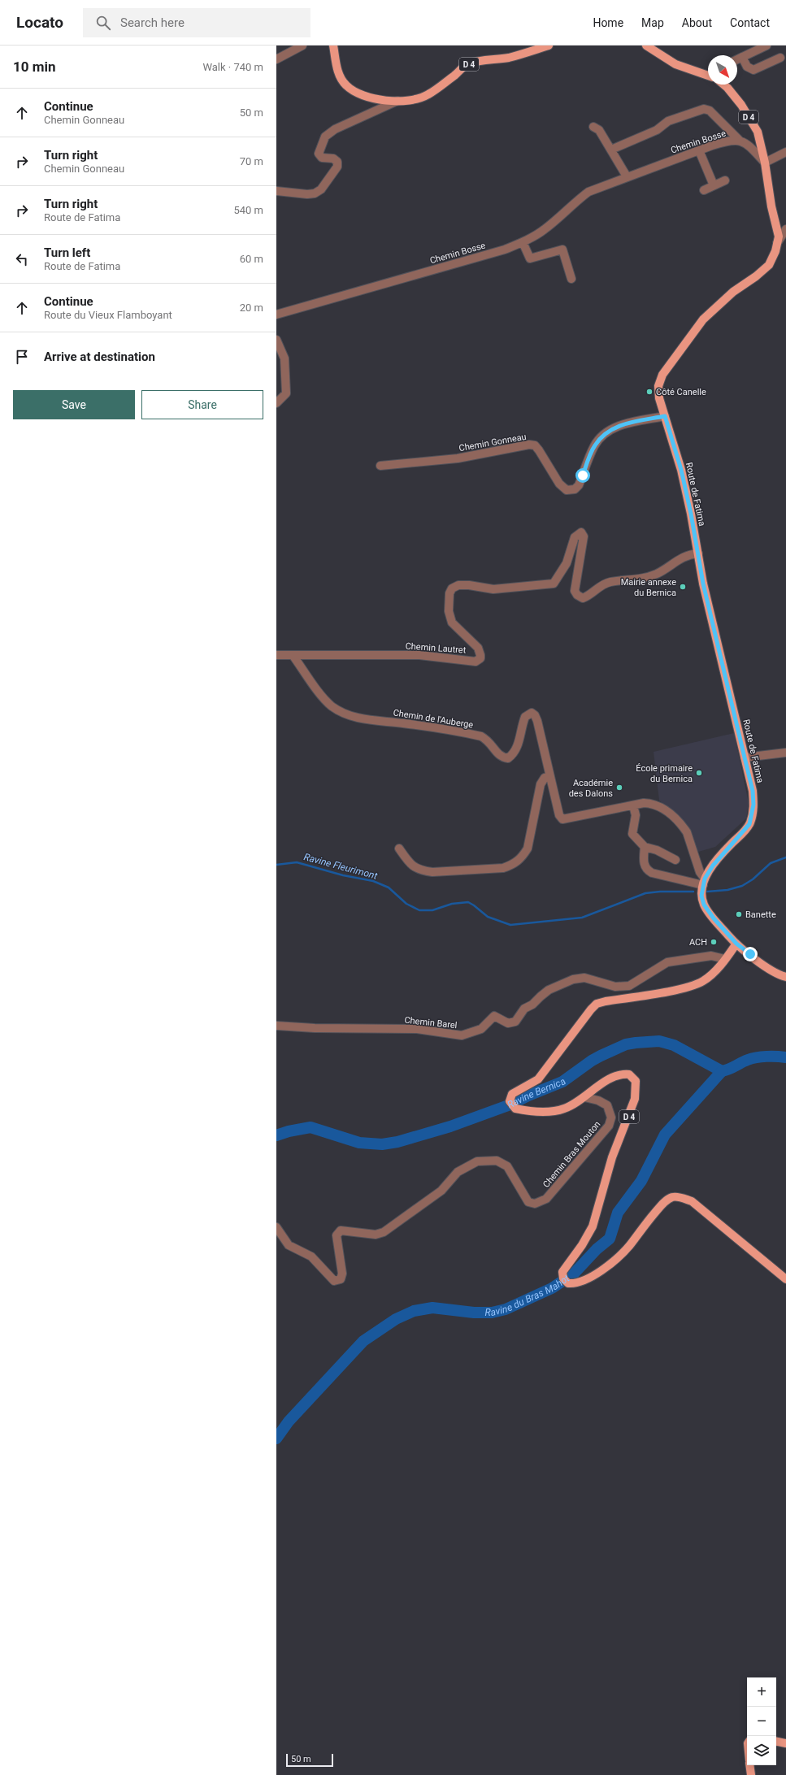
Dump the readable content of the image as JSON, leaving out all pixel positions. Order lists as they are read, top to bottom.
{
  "streets": {
    "main road": ["D 4", "Route de Fatima"],
    "street": [
      "Chemin Bosse",
      "Chemin Gonneau",
      "Chemin Lautret",
      "Chemin de l'Auberge",
      "Chemin Barel",
      "Chemin Bras Mouton"
    ]
  },
  "crossings": [
    ["D 4", "Chemin Barel"],
    ["D 4", "Chemin Bras Mouton"],
    ["Chemin Bosse", "Route de Fatima"],
    ["Chemin Gonneau", "Route de Fatima"],
    ["Route de Fatima", "Chemin Lautret"],
    ["Route de Fatima", "Chemin de l'Auberge"],
    ["Chemin Lautret", "Chemin de l'Auberge"]
  ],
  "water": ["Ravine Fleurimont", "Ravine Bernica", "Ravine du Bras Mahot"],
  "places": [
    "Côté Canelle",
    "Mairie annexe du Bernica",
    "École primaire du Bernica",
    "Académie des Dalons",
    "Banette",
    "ACH"
  ],
  "scale_bar": "50 m",
  "north": "bottom right",
  "page": {
    "header": "Locato",
    "search": "Search here",
    "nav": [
      "Home",
      "Map",
      "About",
      "Contact"
    ],
    "heading": ["10 min", "Walk · 740 m"],
    "list": [
      ["Continue", "Chemin Gonneau", "50 m"],
      ["Turn right", "Chemin Gonneau", "70 m"],
      ["Turn right", "Route de Fatima", "540 m"],
      ["Turn left", "Route de Fatima", "60 m"],
      ["Continue", "Route du Vieux Flamboyant", "20 m"],
      "Arrive at destination"
    ],
    "buttons": ["Save", "Share"],
    "map_buttons": ["+", "−"],
    "scale": "50 m"
  }
}
